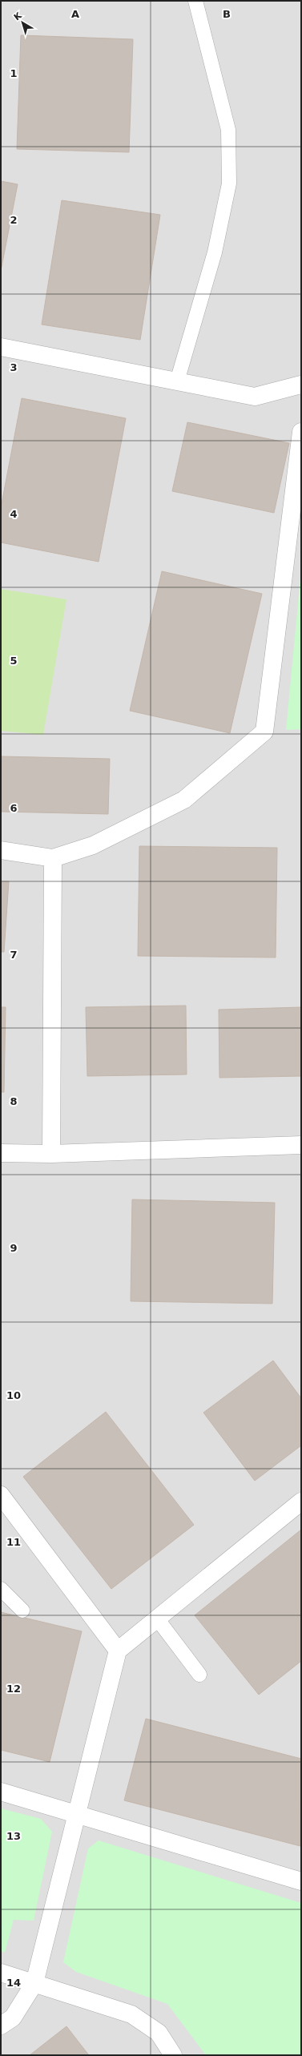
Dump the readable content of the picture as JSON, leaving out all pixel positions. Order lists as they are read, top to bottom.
{
  "north": "top left",
  "grid": {
    "columns": ["A", "B"],
    "rows": [
      "1",
      "2",
      "3",
      "4",
      "5",
      "6",
      "7",
      "8",
      "9",
      "10",
      "11",
      "12",
      "13",
      "14"
    ]
  }
}
